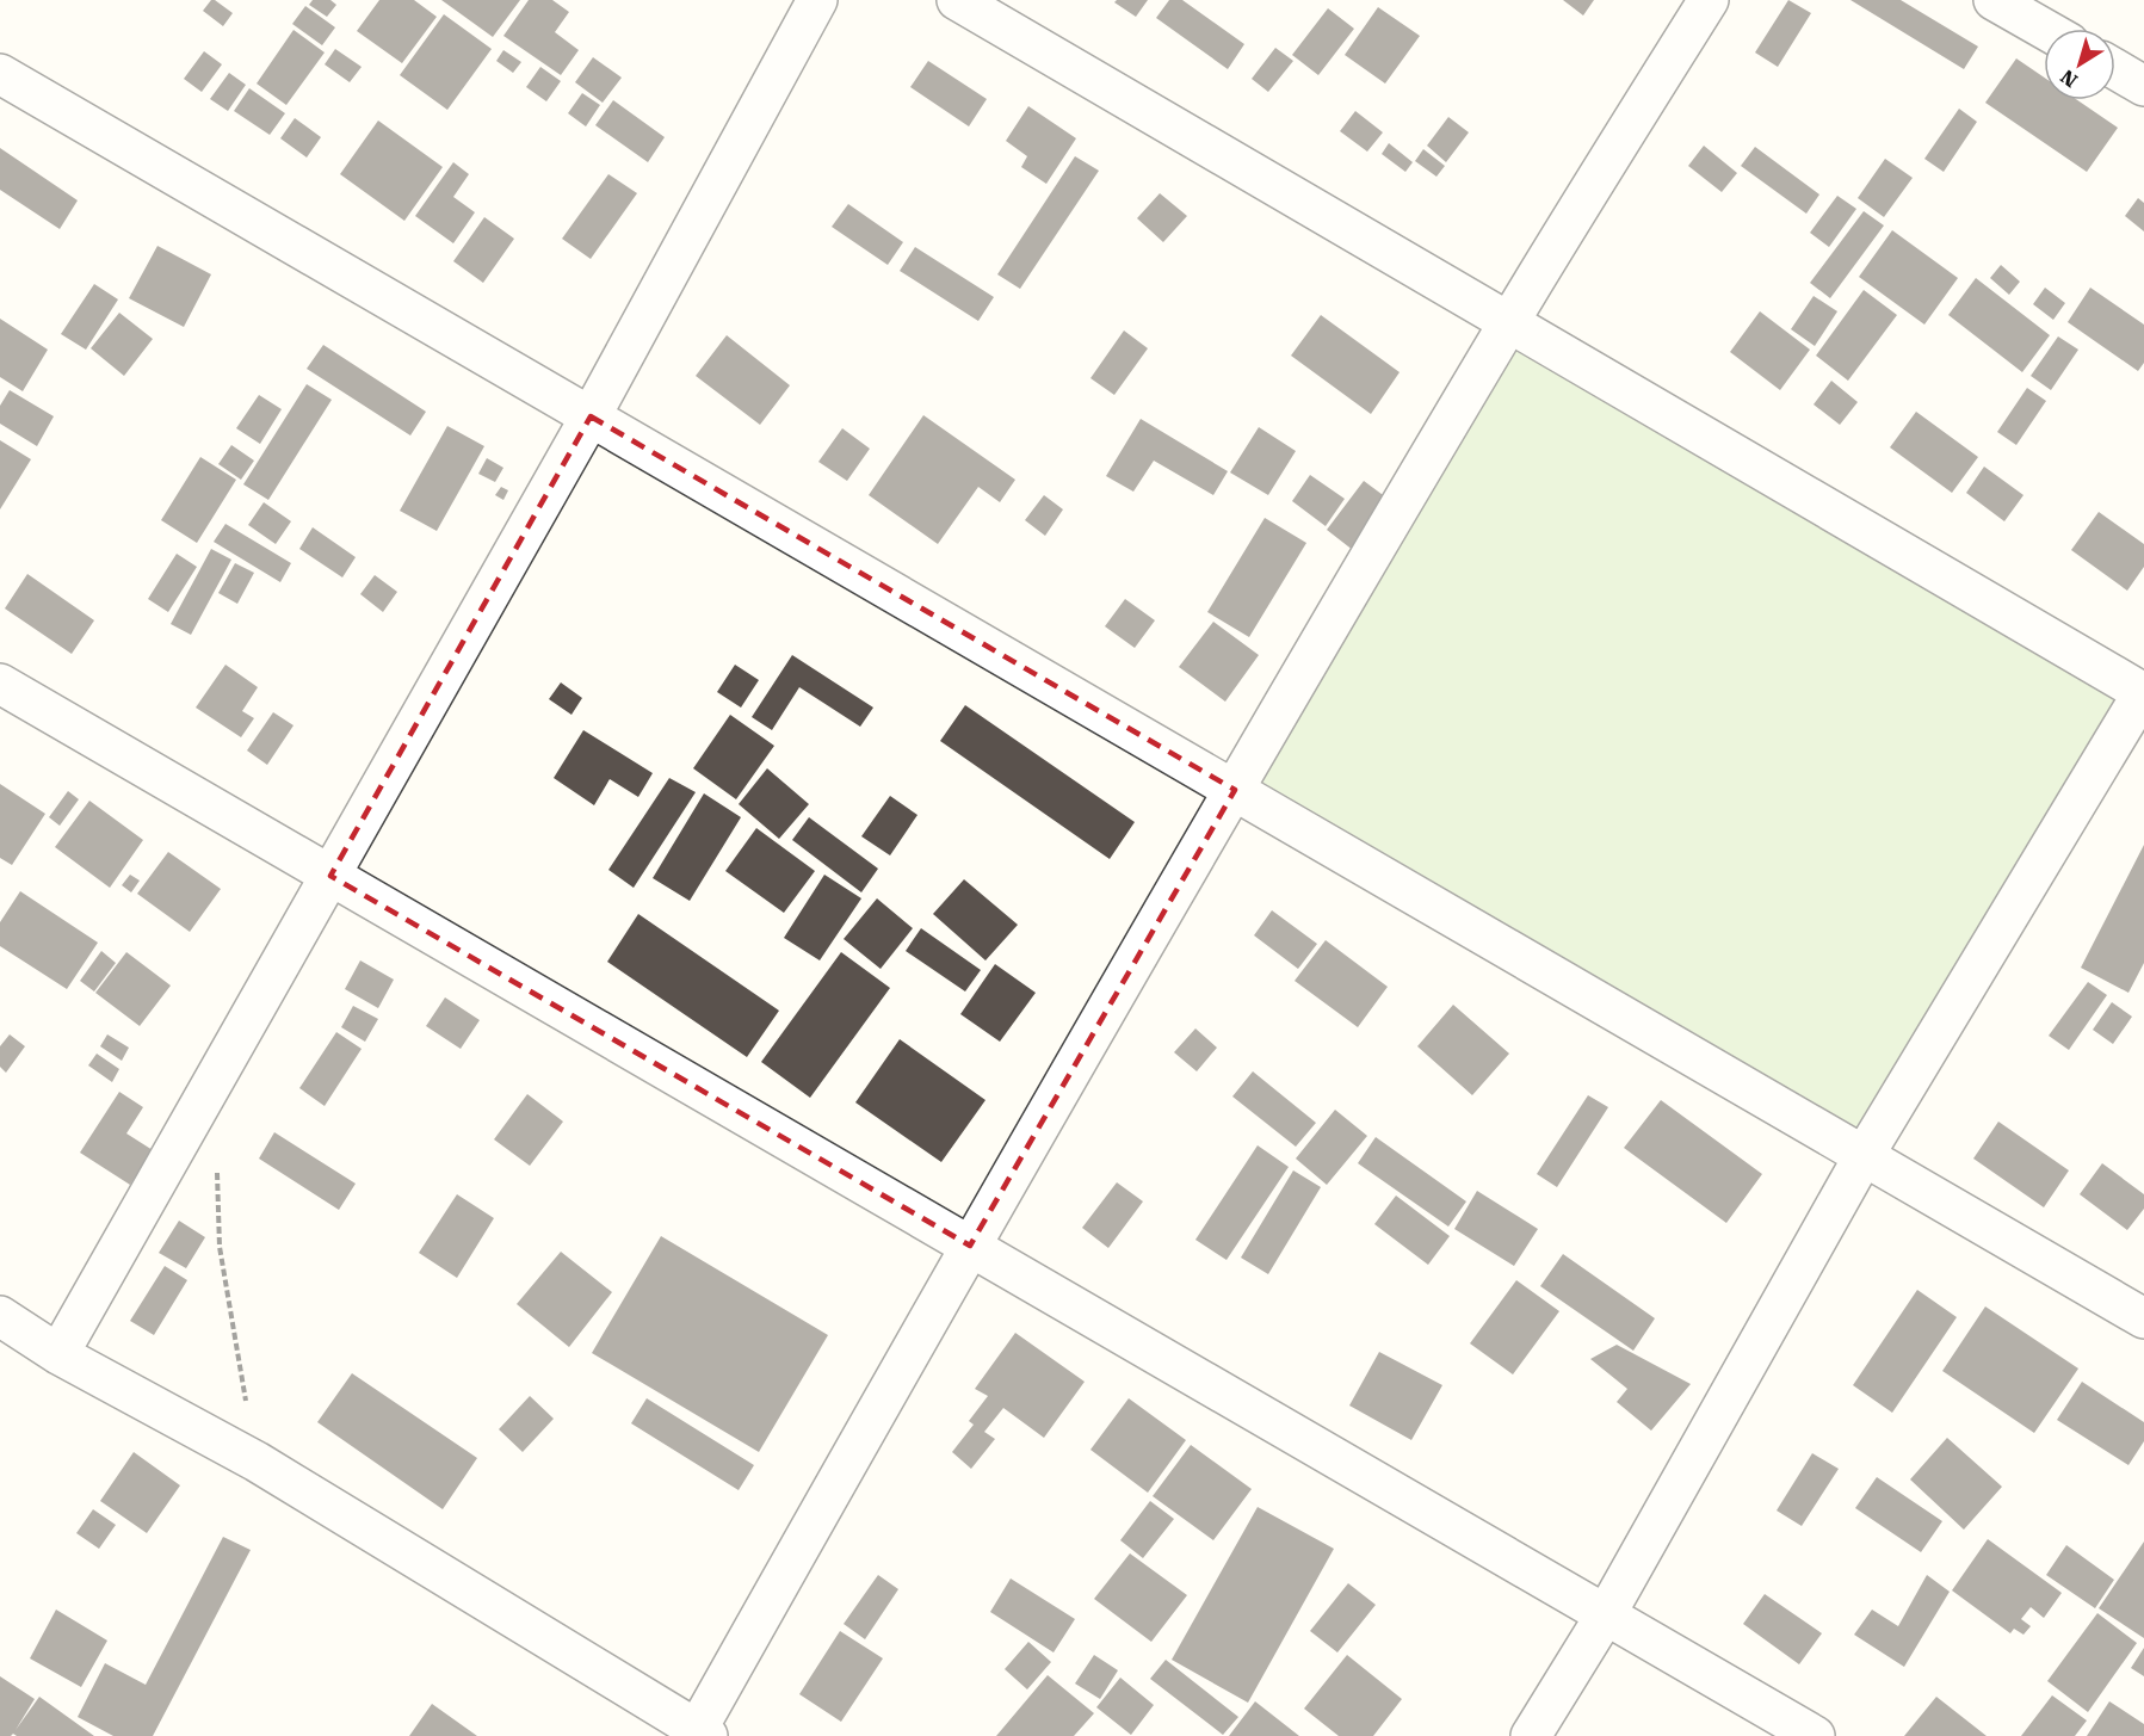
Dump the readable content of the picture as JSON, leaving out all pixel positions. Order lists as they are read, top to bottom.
{
  "north": "bottom left"
}
